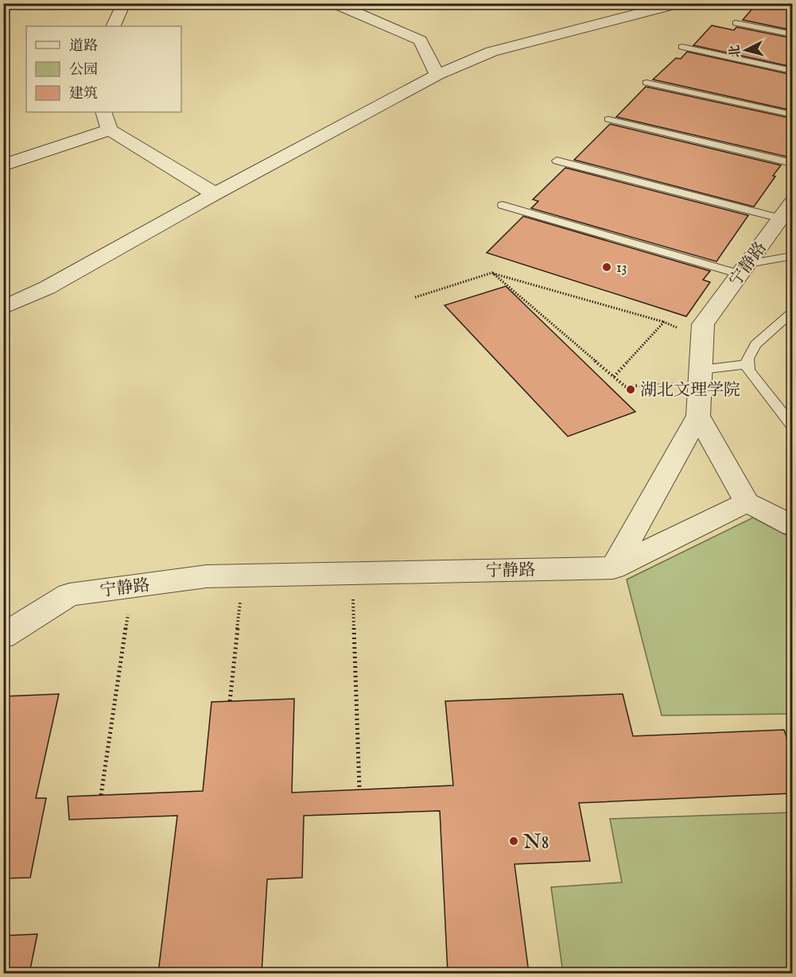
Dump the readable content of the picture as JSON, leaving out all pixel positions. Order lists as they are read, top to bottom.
{
  "streets": {
    "street": ["宁静路"]
  },
  "places": ["13", "湖北文理学院", "N8"],
  "legend": ["道路", "公园", "建筑"],
  "north": "left"
}
